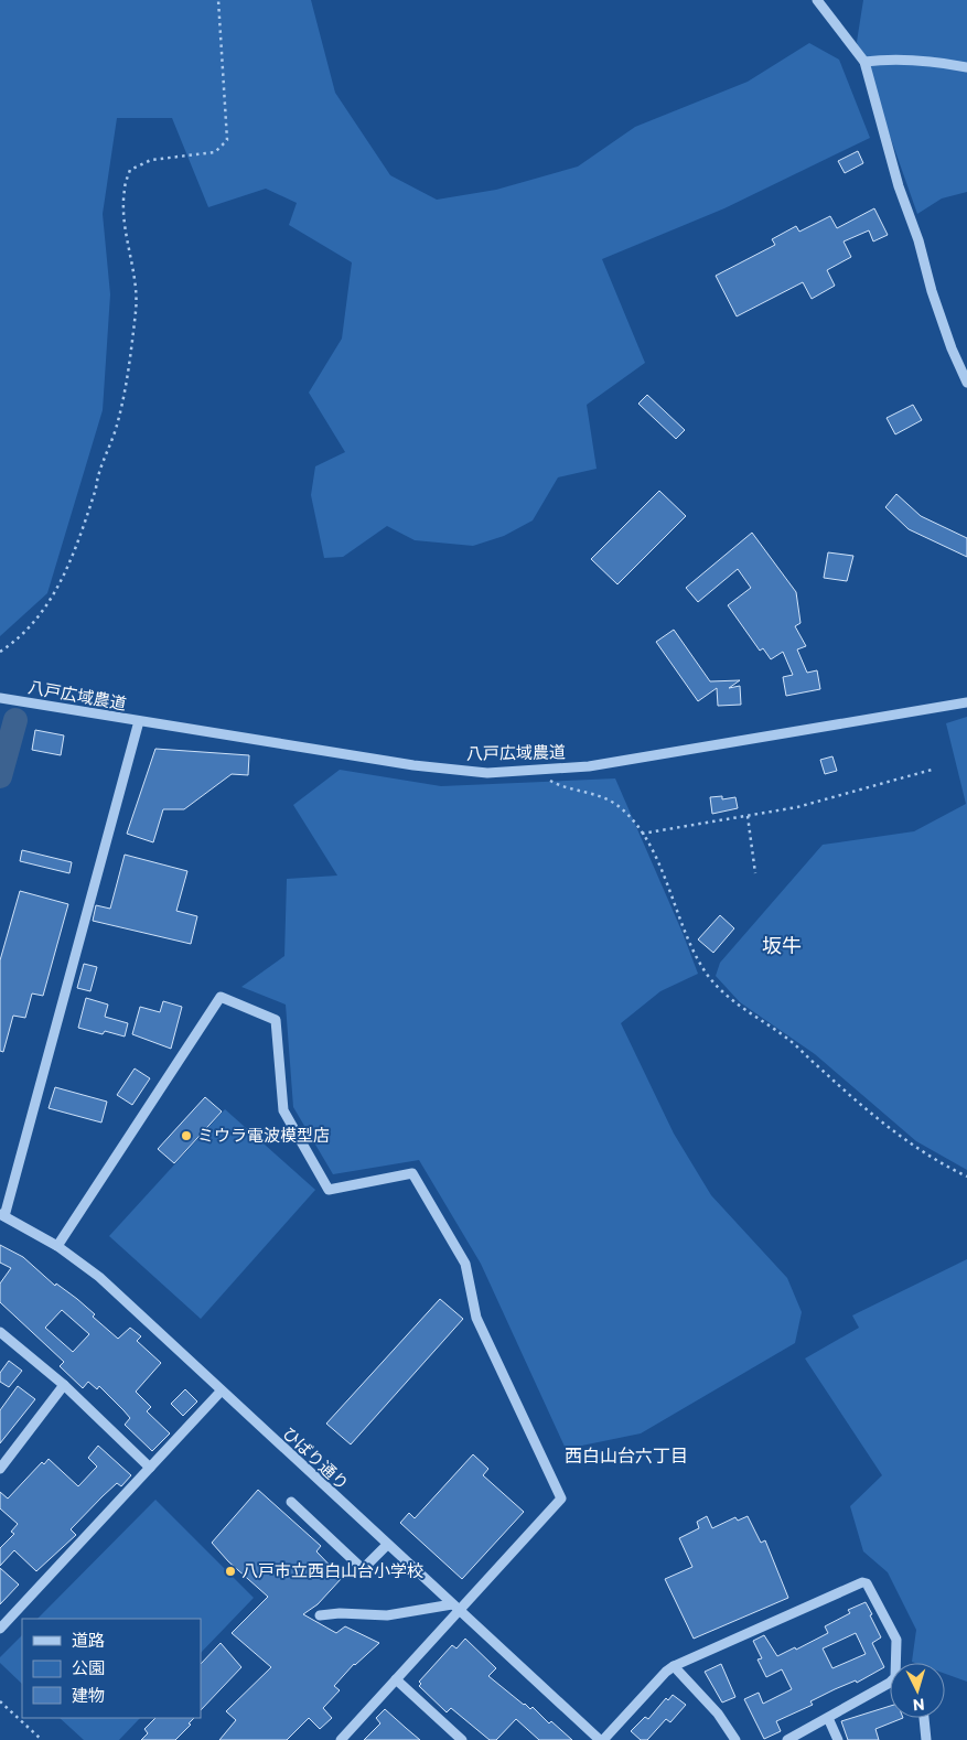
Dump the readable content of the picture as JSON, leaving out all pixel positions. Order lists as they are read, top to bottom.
{
  "streets": {
    "street": ["八戸広域農道", "ひばり通り"]
  },
  "districts": ["坂牛", "西白山台六丁目"],
  "places": ["ミウラ電波模型店", "八戸市立西白山台小学校"],
  "legend": ["道路", "公園", "建物"],
  "north": "bottom"
}
